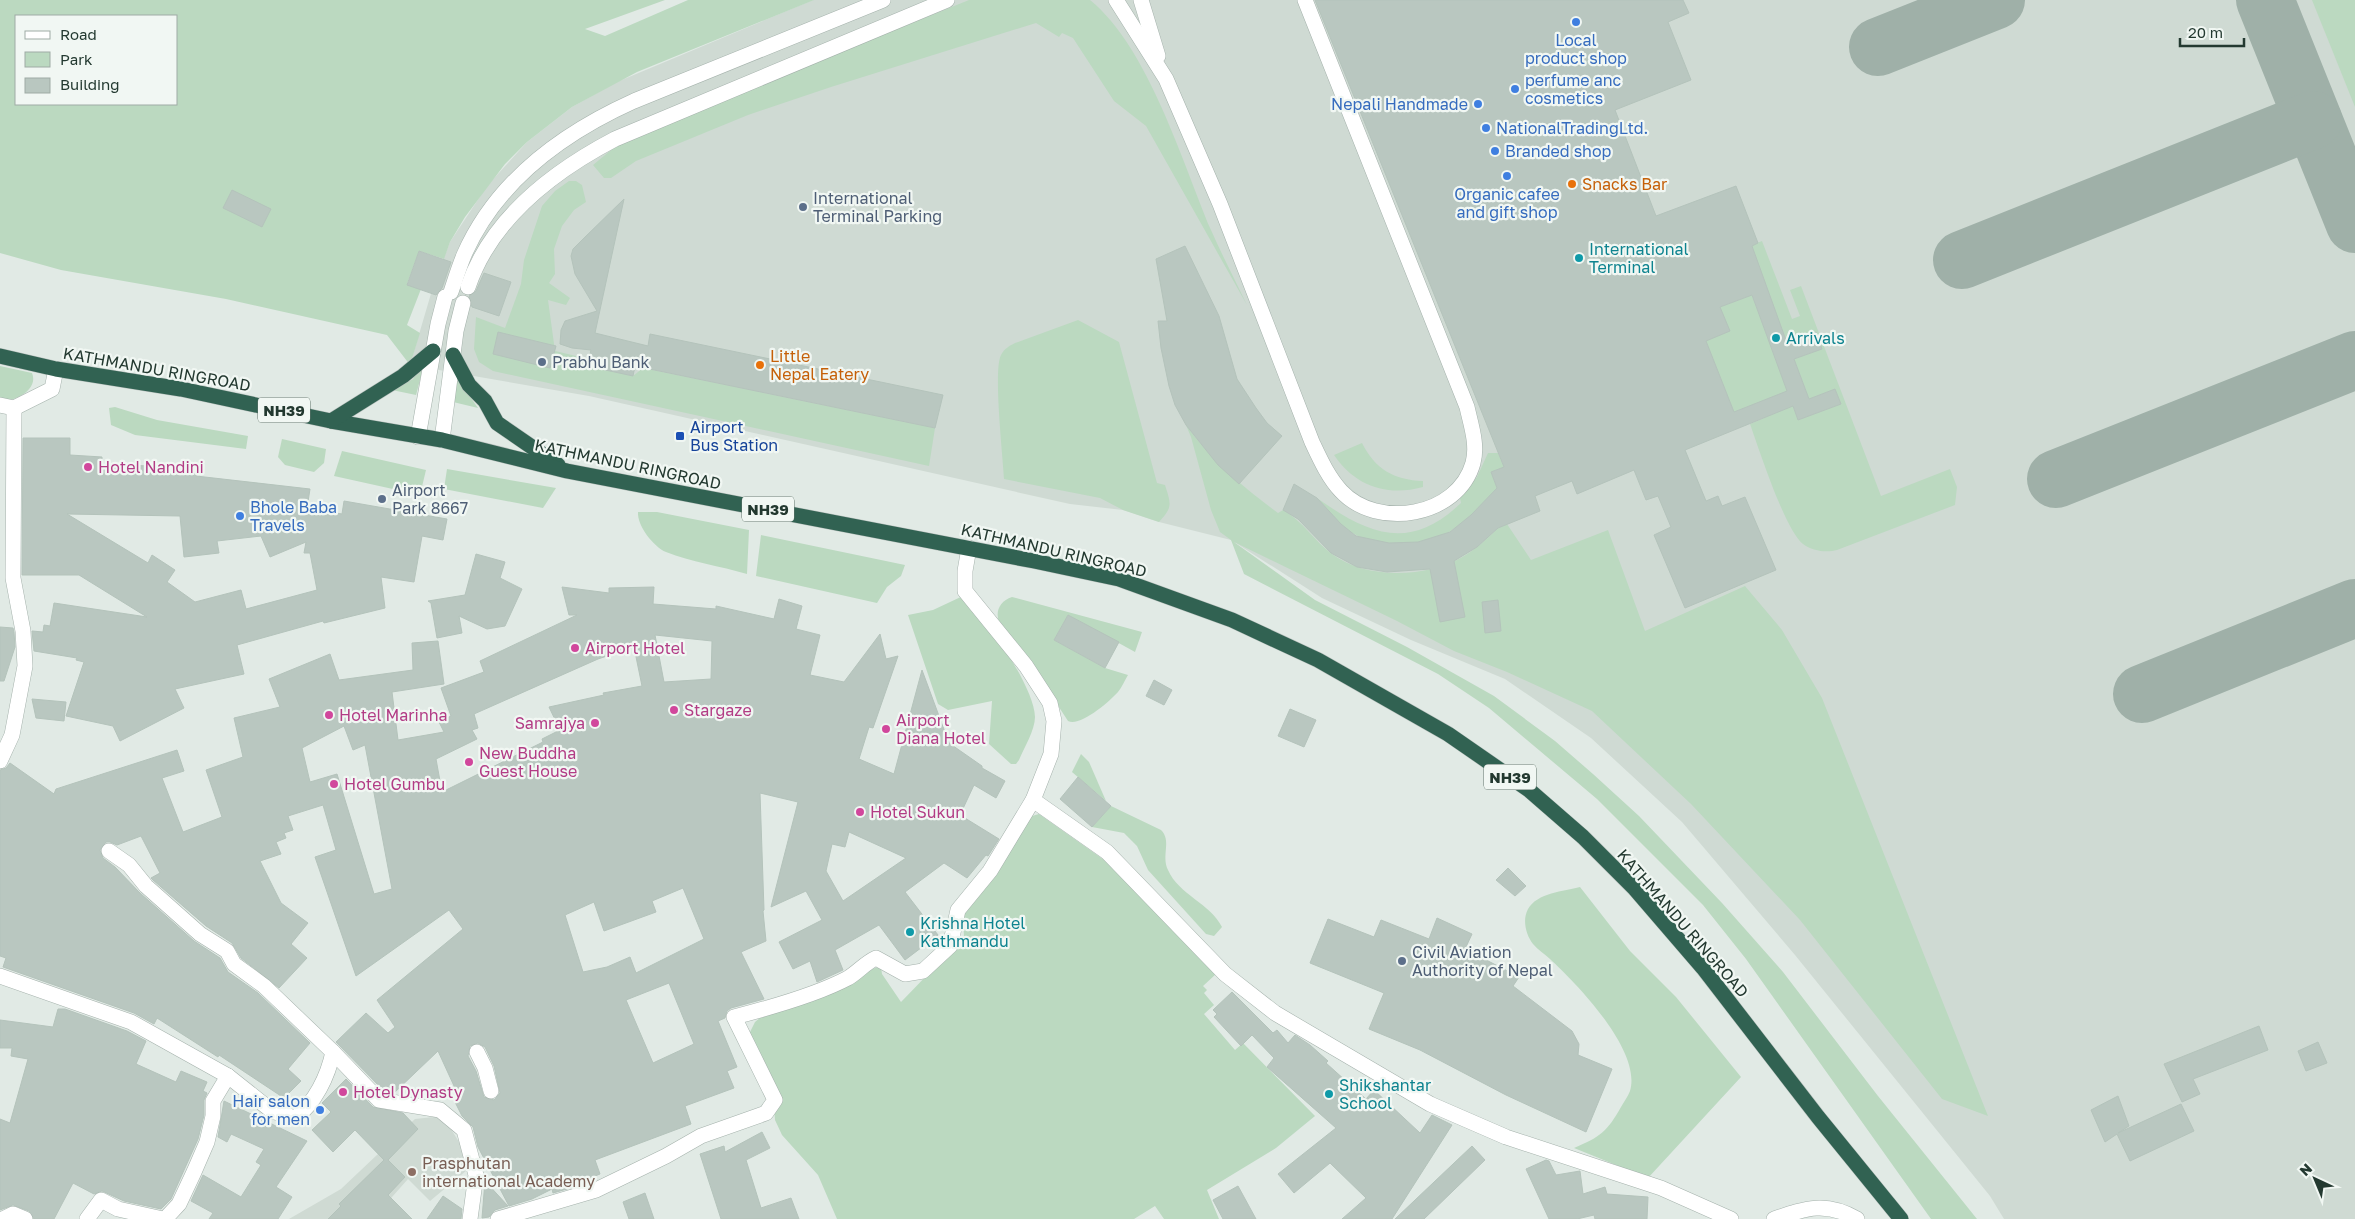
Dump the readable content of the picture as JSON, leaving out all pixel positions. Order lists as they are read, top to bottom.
{
  "streets": {
    "highway": ["KATHMANDU RINGROAD", "NH39"]
  },
  "places": {
    "other": [
      "Local product shop",
      "perfume anc cosmetics",
      "Nepali Handmade",
      "NationalTradingLtd.",
      "Branded shop",
      "Organic cafee and gift shop",
      "Snacks Bar",
      "International Terminal Parking",
      "International Terminal",
      "Arrivals",
      "Prabhu Bank",
      "Little Nepal Eatery",
      "Hotel Nandini",
      "Airport Park 8667",
      "Bhole Baba Travels",
      "Airport Hotel",
      "Stargaze",
      "Hotel Marinha",
      "Samrajya",
      "Airport Diana Hotel",
      "New Buddha Guest House",
      "Hotel Gumbu",
      "Hotel Sukun",
      "Krishna Hotel Kathmandu",
      "Civil Aviation Authority of Nepal",
      "Hotel Dynasty",
      "Shikshantar School",
      "Hair salon for men",
      "Prasphutan international Academy"
    ],
    "transit": ["Airport Bus Station"]
  },
  "legend": ["Road", "Park", "Building"],
  "scale_bar": "20 m",
  "north": "top left"
}
